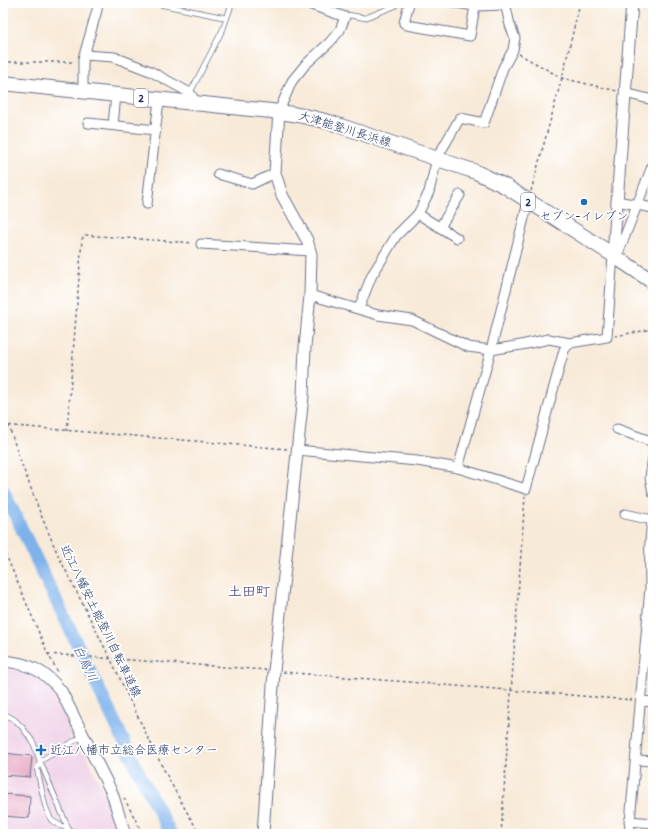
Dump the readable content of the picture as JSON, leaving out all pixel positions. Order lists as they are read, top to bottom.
{
  "streets": {
    "main road": ["2", "大津能登川長浜線"],
    "path": ["近江八幡安土能登川自転車道線"]
  },
  "districts": ["土田町"],
  "water": ["白鳥川"],
  "places": {
    "other": ["セブン-イレブン"],
    "health": ["近江八幡市立総合医療センター"]
  }
}
